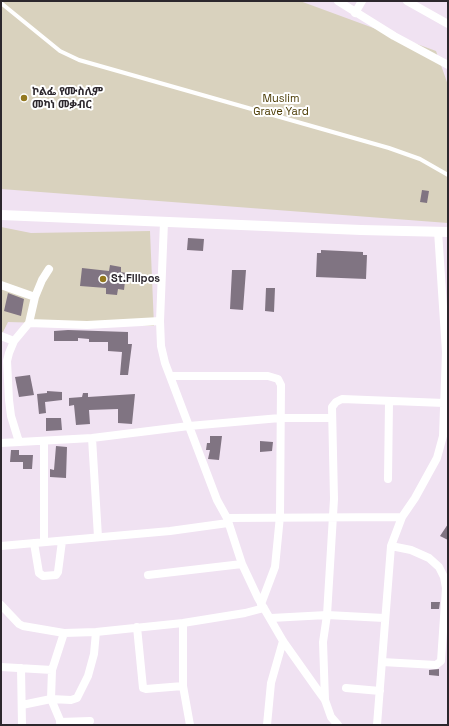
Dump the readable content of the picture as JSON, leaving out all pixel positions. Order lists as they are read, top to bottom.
{
  "parks": ["Muslim Grave Yard"],
  "places": ["ኮልፌ የሙስሊም መካነ መቃብር", "St.Filipos"]
}
